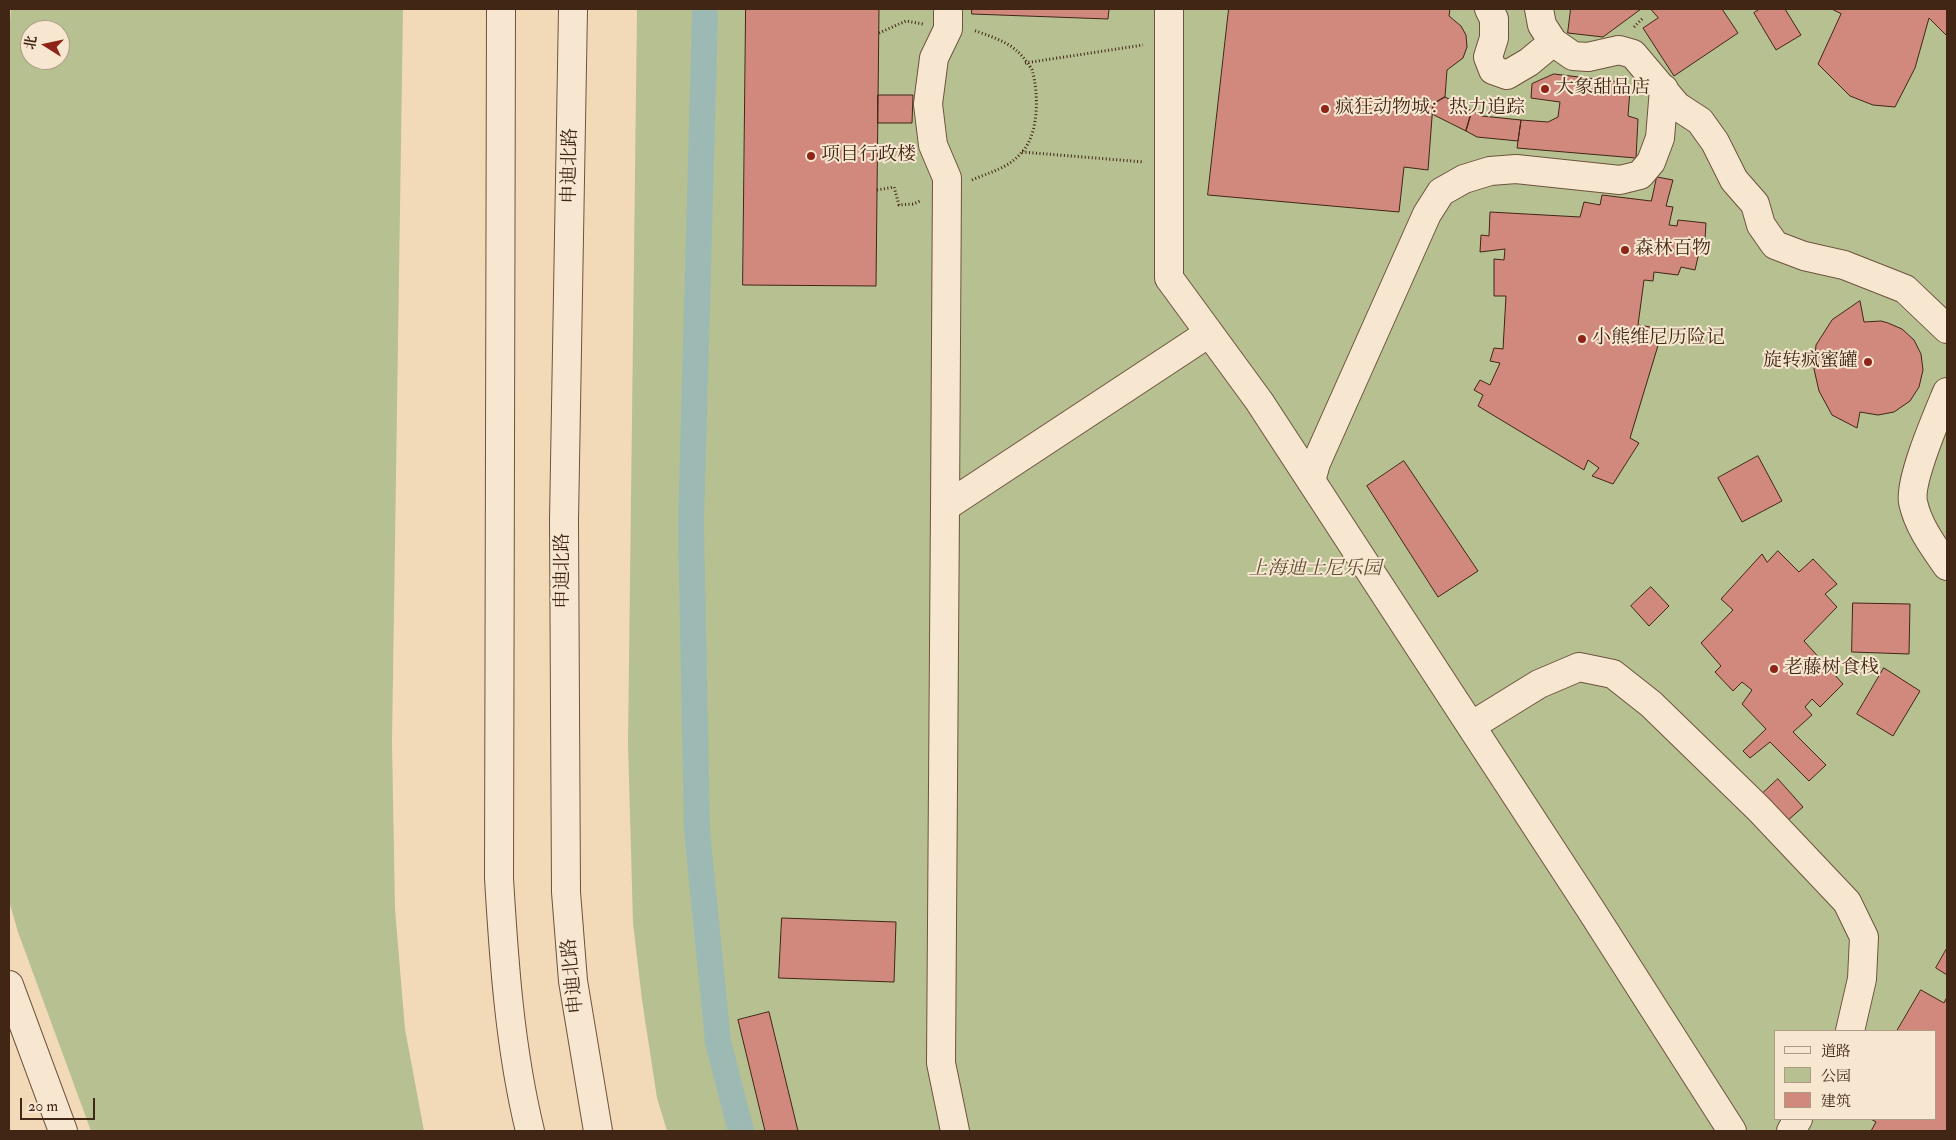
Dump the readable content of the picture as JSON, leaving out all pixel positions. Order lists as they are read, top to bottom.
{
  "streets": {
    "street": ["申迪北路"]
  },
  "parks": ["上海迪士尼乐园"],
  "places": [
    "大象甜品店",
    "疯狂动物城：热力追踪",
    "项目行政楼",
    "森林百物",
    "小熊维尼历险记",
    "旋转疯蜜罐",
    "老藤树食栈"
  ],
  "legend": ["道路", "公园", "建筑"],
  "scale_bar": "20 m",
  "north": "left"
}
